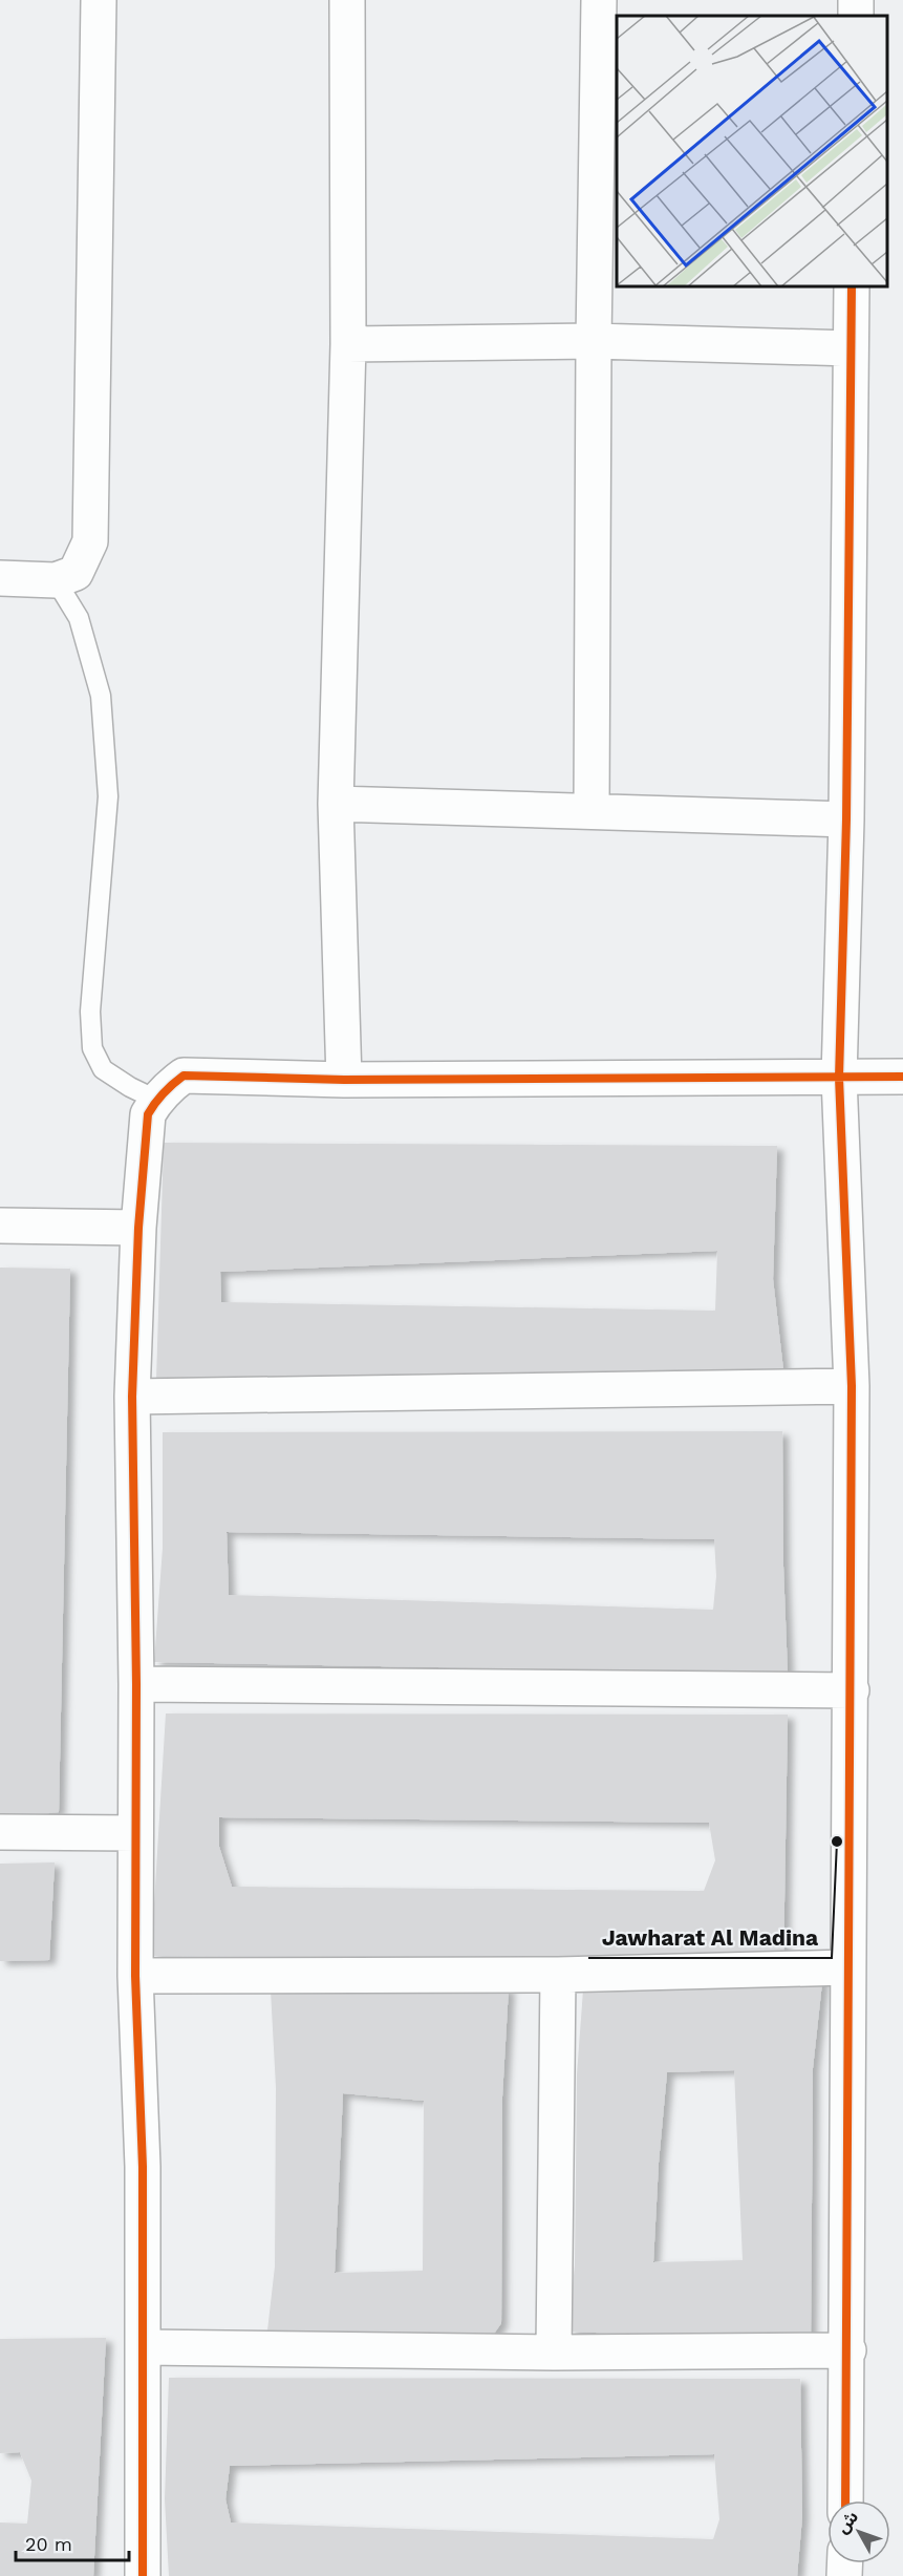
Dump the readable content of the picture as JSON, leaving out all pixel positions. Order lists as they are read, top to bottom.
{
  "places": ["Jawharat Al Madina"],
  "scale_bar": "20 m",
  "north": "top left"
}
